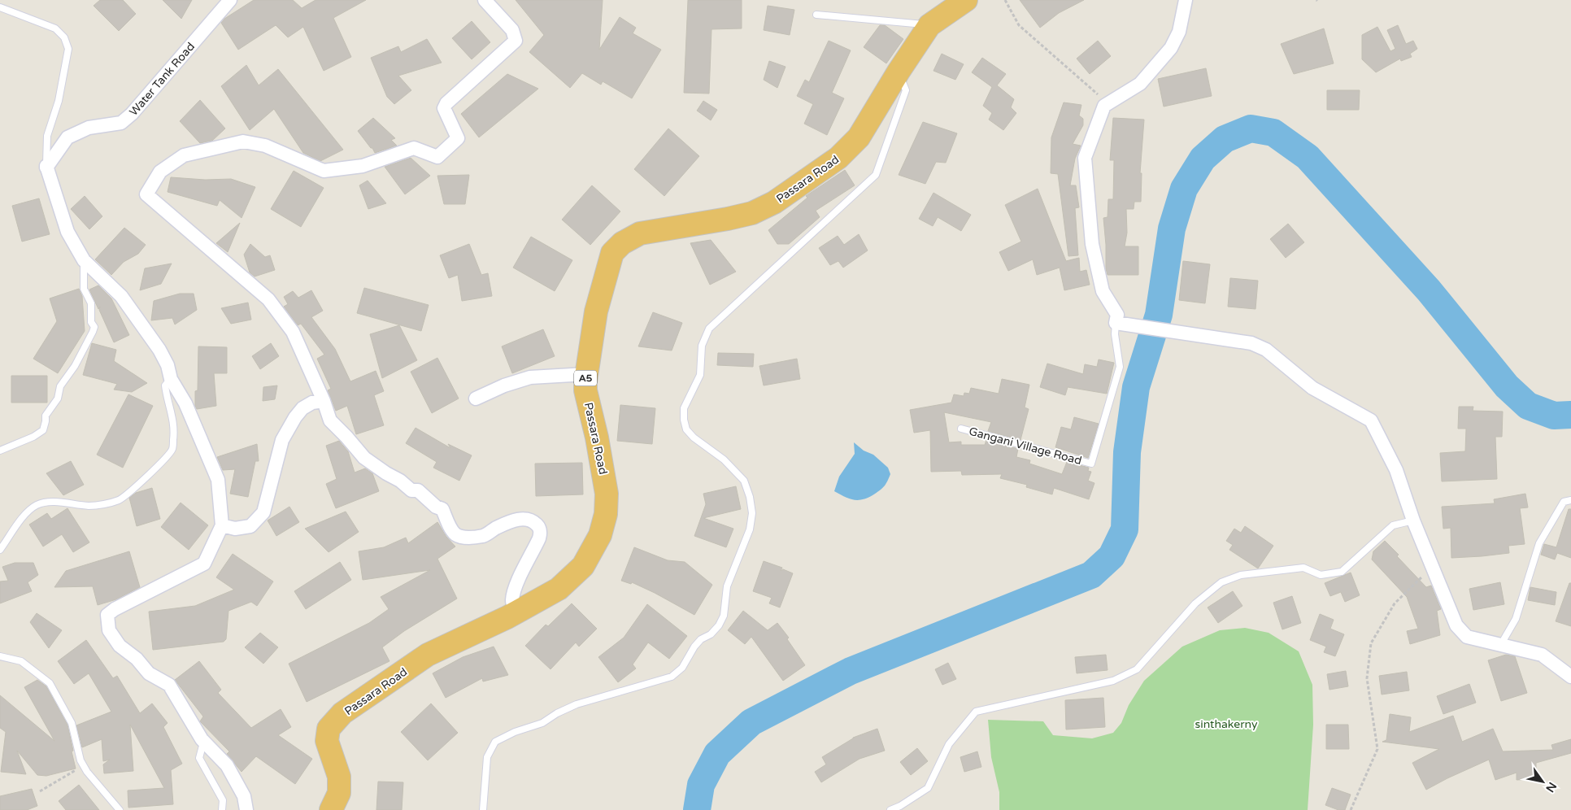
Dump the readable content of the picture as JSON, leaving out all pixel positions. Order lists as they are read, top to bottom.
{
  "streets": {
    "highway": ["Passara Road", "A5"],
    "street": ["Water Tank Road"],
    "lane": ["Gangani Village Road"]
  },
  "parks": ["sinthakerny"],
  "north": "bottom right"
}
